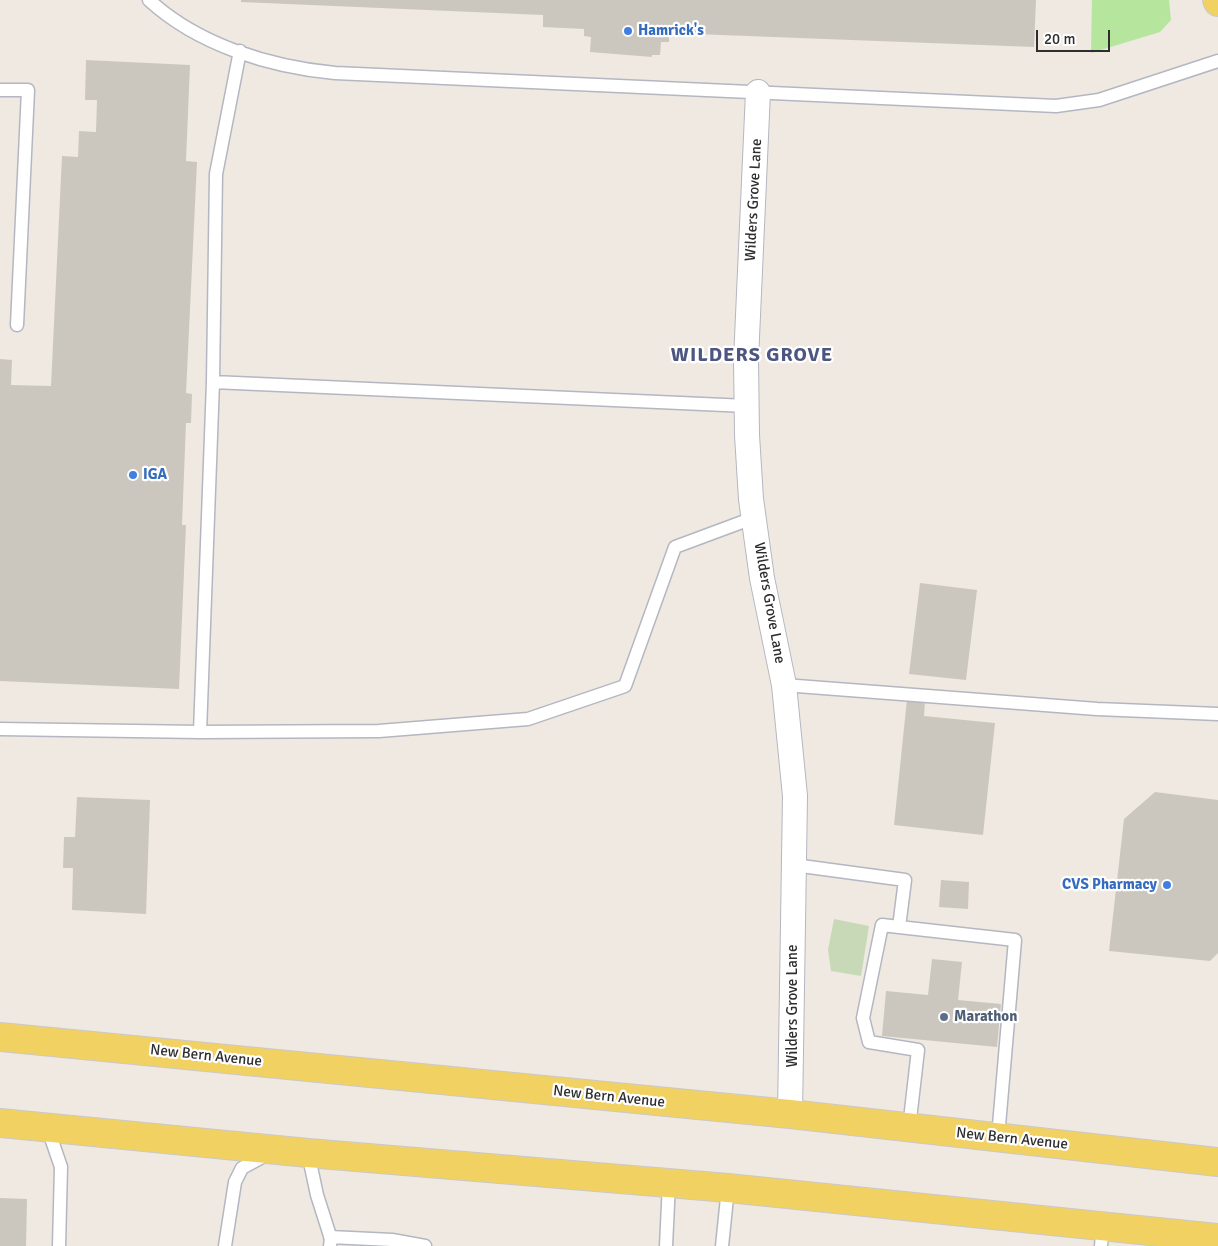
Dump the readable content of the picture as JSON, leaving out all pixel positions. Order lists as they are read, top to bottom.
{
  "streets": {
    "main road": ["New Bern Avenue"],
    "street": ["Wilders Grove Lane"]
  },
  "crossings": [
    ["Wilders Grove Lane", "New Bern Avenue"]
  ],
  "districts": ["WILDERS GROVE"],
  "places": [
    "Hamrick's",
    "IGA",
    "CVS Pharmacy",
    "Marathon"
  ],
  "scale_bar": "20 m"
}
